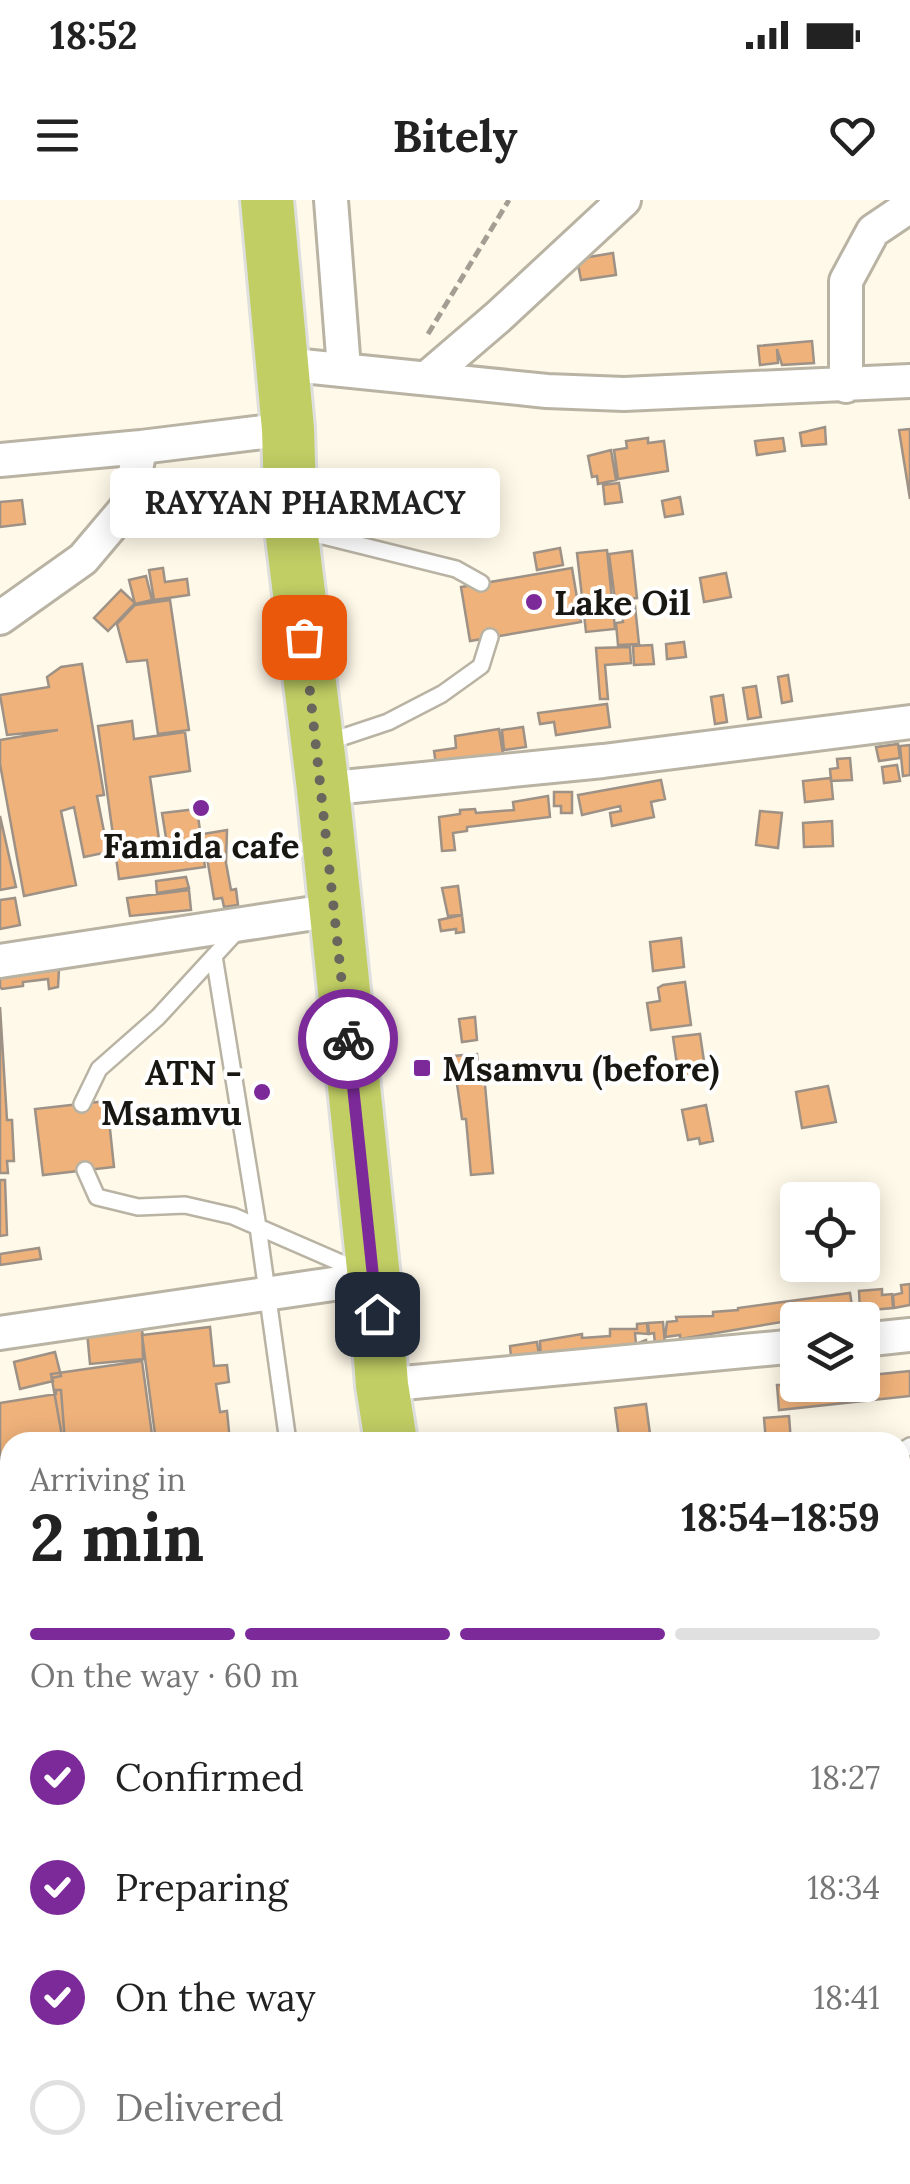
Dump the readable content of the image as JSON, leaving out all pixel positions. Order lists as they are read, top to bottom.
{
  "places": {
    "other": [
      "Lake Oil",
      "RAYYAN PHARMACY",
      "Famida cafe",
      "ATN - Msamvu"
    ],
    "transit": ["Msamvu (before)"]
  },
  "page": {
    "status": "18:52",
    "header": "Bitely",
    "bubble": "RAYYAN PHARMACY",
    "heading": ["2 min", "Arriving in", "18:54–18:59"],
    "bar": "On the way · 60 m",
    "list": [
      ["Confirmed", "18:27"],
      ["Preparing", "18:34"],
      ["On the way", "18:41"],
      "Delivered"
    ]
  }
}
